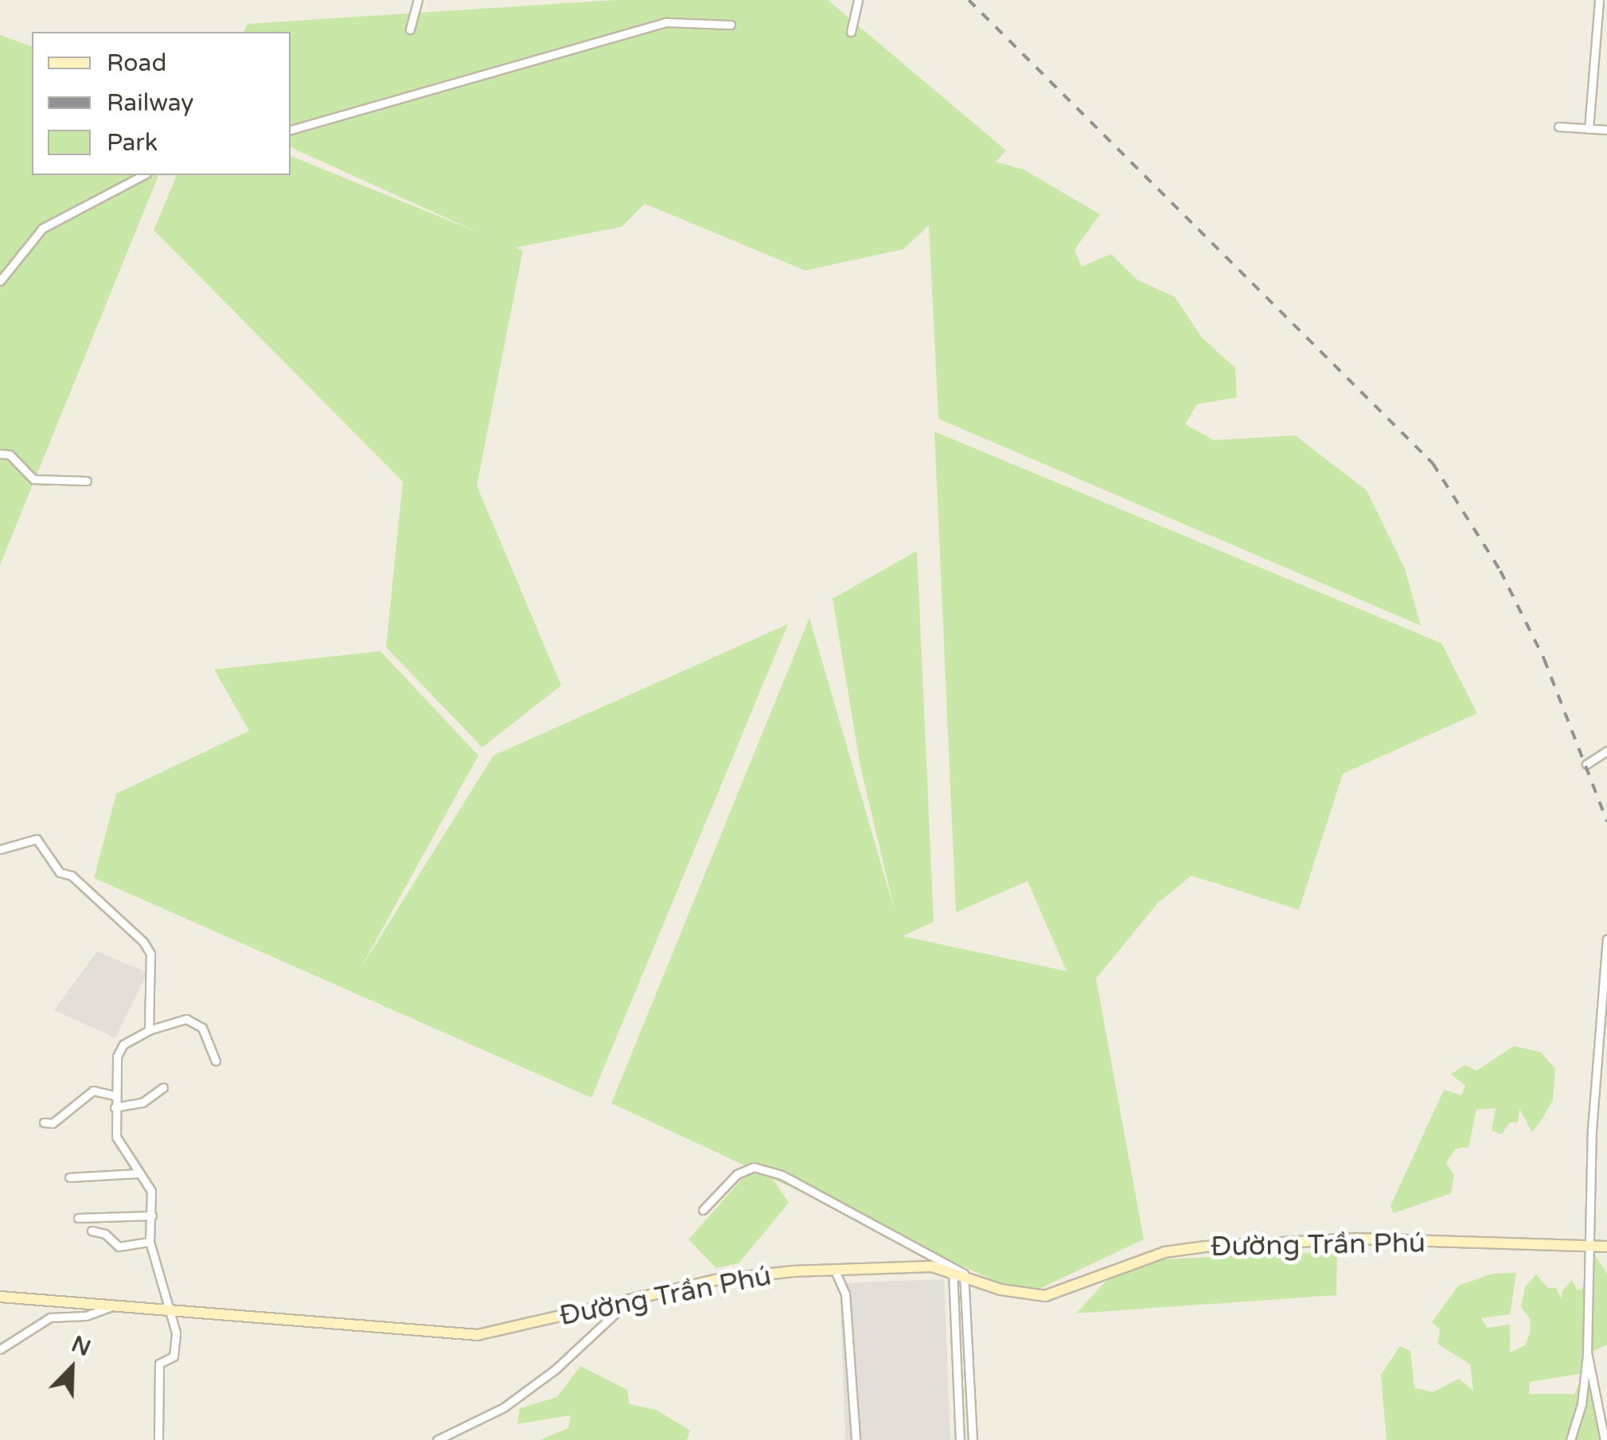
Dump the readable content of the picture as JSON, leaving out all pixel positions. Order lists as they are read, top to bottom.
{
  "streets": {
    "main road": ["Đường Trần Phú"]
  },
  "legend": ["Road", "Railway", "Park"],
  "north": "top right"
}
